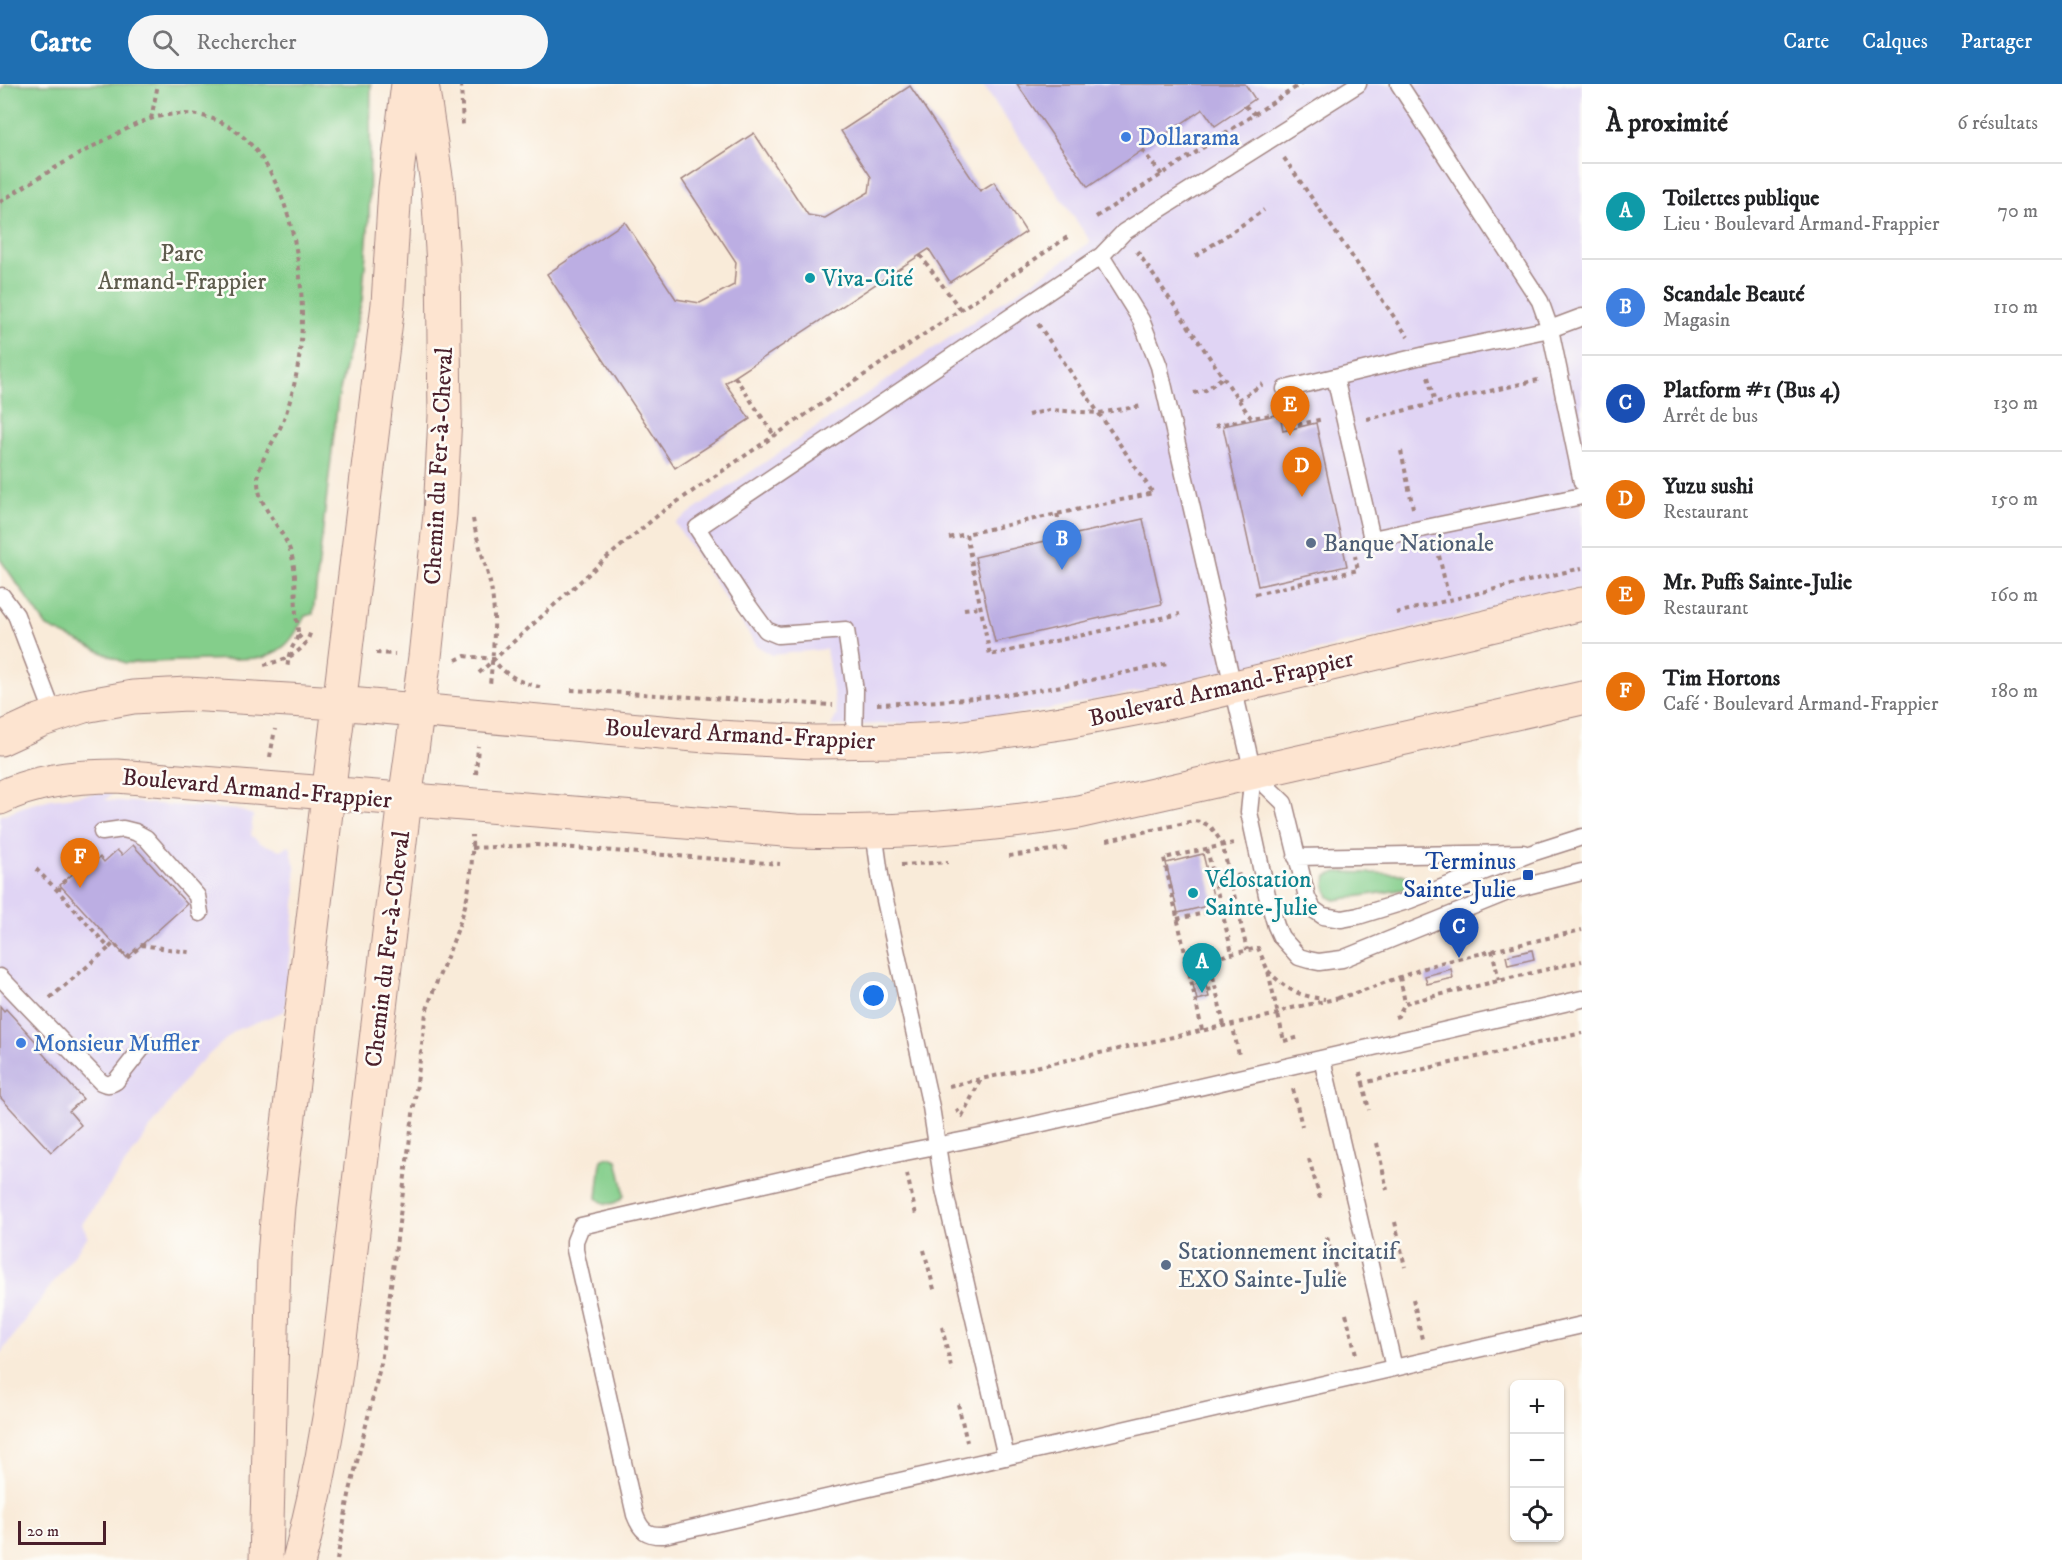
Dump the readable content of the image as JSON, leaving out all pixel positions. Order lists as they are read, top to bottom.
{
  "streets": {
    "street": ["Chemin du Fer-à-Cheval", "Boulevard Armand-Frappier"]
  },
  "crossings": [
    ["Chemin du Fer-à-Cheval", "Boulevard Armand-Frappier"]
  ],
  "parks": ["Parc Armand-Frappier"],
  "places": {
    "other": [
      "Dollarama",
      "Viva-Cité",
      "Banque Nationale",
      "Vélostation Sainte-Julie",
      "Monsieur Muffler",
      "Stationnement incitatif EXO Sainte-Julie"
    ],
    "transit": ["Terminus Sainte-Julie"]
  },
  "scale_bar": "20 m",
  "page": {
    "header": "Carte",
    "search": "Rechercher",
    "nav": ["Carte", "Calques", "Partager"],
    "heading": ["À proximité", "6 résultats"],
    "list": [
      {
        "mark": "A",
        "name": "Toilettes publique",
        "note": "Lieu · Boulevard Armand-Frappier",
        "value": "70 m"
      },
      {
        "mark": "B",
        "name": "Scandale Beauté",
        "note": "Magasin",
        "value": "110 m"
      },
      {
        "mark": "C",
        "name": "Platform #1 (Bus 4)",
        "note": "Arrêt de bus",
        "value": "130 m"
      },
      {
        "mark": "D",
        "name": "Yuzu sushi",
        "note": "Restaurant",
        "value": "150 m"
      },
      {
        "mark": "E",
        "name": "Mr. Puffs Sainte-Julie",
        "note": "Restaurant",
        "value": "160 m"
      },
      {
        "mark": "F",
        "name": "Tim Hortons",
        "note": "Café · Boulevard Armand-Frappier",
        "value": "180 m"
      }
    ],
    "pins": [
      "E",
      "D",
      "B",
      "F",
      "C",
      "A"
    ],
    "map_buttons": ["+", "−"],
    "scale": "20 m"
  }
}
